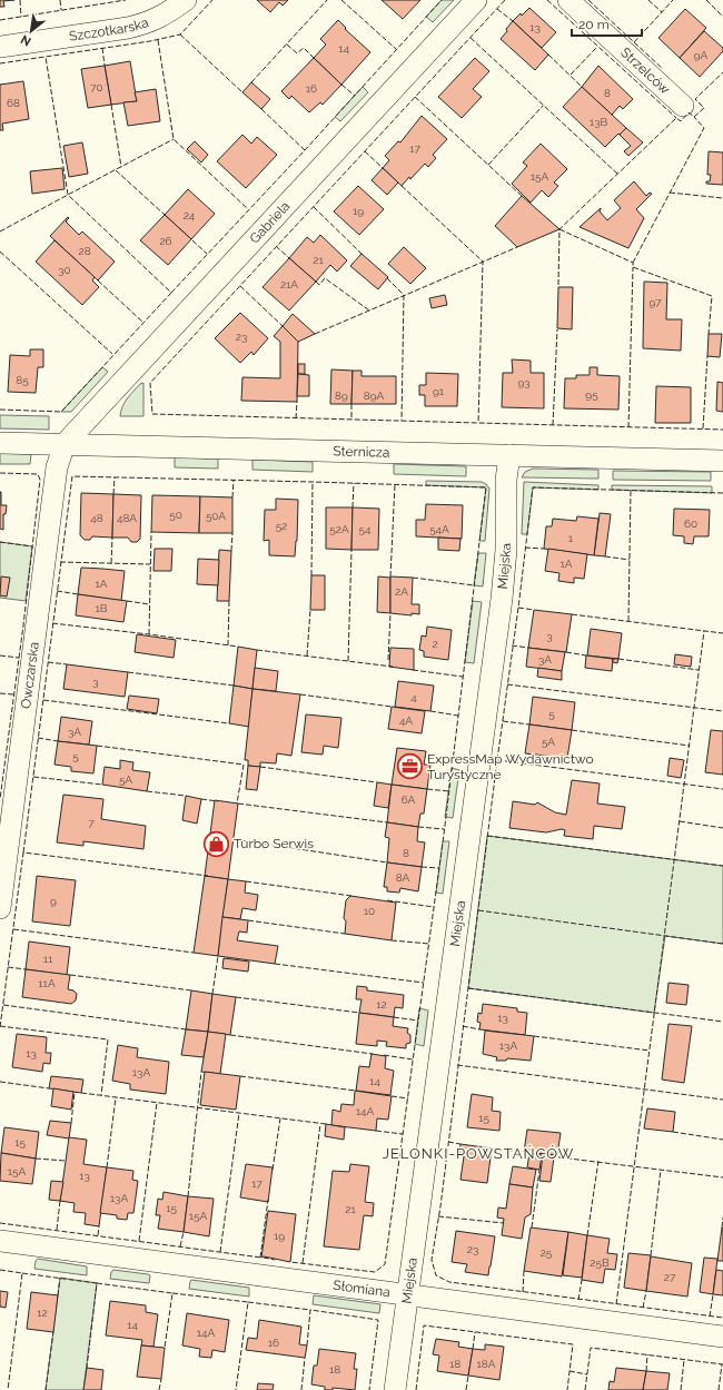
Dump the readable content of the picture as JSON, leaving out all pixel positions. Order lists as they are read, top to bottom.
{
  "streets": {
    "street": [
      "Szczotkarska",
      "Strzelców",
      "Gabriela",
      "Sternicza",
      "Miejska",
      "Owczarska",
      "Słomiana"
    ]
  },
  "crossings": [
    ["Gabriela", "Sternicza"],
    ["Gabriela", "Owczarska"],
    ["Sternicza", "Miejska"],
    ["Sternicza", "Owczarska"],
    ["Miejska", "Słomiana"]
  ],
  "districts": ["JELONKI-POWSTAŃCÓW"],
  "places": {
    "office": ["ExpressMap Wydawnictwo Turystyczne"],
    "shop": ["Turbo Serwis"]
  },
  "house_numbers": [
    "13",
    "14",
    "9A",
    "70",
    "16",
    "8",
    "68",
    "13B",
    "17",
    "15A",
    "19",
    "24",
    "26",
    "28",
    "21",
    "30",
    "21A",
    "97",
    "23",
    "85",
    "93",
    "91",
    "95",
    "89",
    "89A",
    "50",
    "50A",
    "48",
    "48A",
    "60",
    "52",
    "52A",
    "54",
    "54A",
    "1",
    "1A",
    "1A",
    "2A",
    "1B",
    "3",
    "2",
    "3A",
    "3",
    "4",
    "5",
    "4A",
    "3A",
    "5A",
    "5",
    "5A",
    "6A",
    "7",
    "8",
    "8A",
    "9",
    "10",
    "11",
    "11A",
    "12",
    "13",
    "13A",
    "13",
    "13A",
    "14",
    "14A",
    "15",
    "15",
    "15A",
    "13",
    "17",
    "13A",
    "15",
    "21",
    "15A",
    "19",
    "23",
    "25",
    "25B",
    "27",
    "12",
    "14",
    "14A",
    "16",
    "18",
    "18A",
    "18"
  ],
  "scale_bar": "20 m",
  "north": "bottom left"
}
